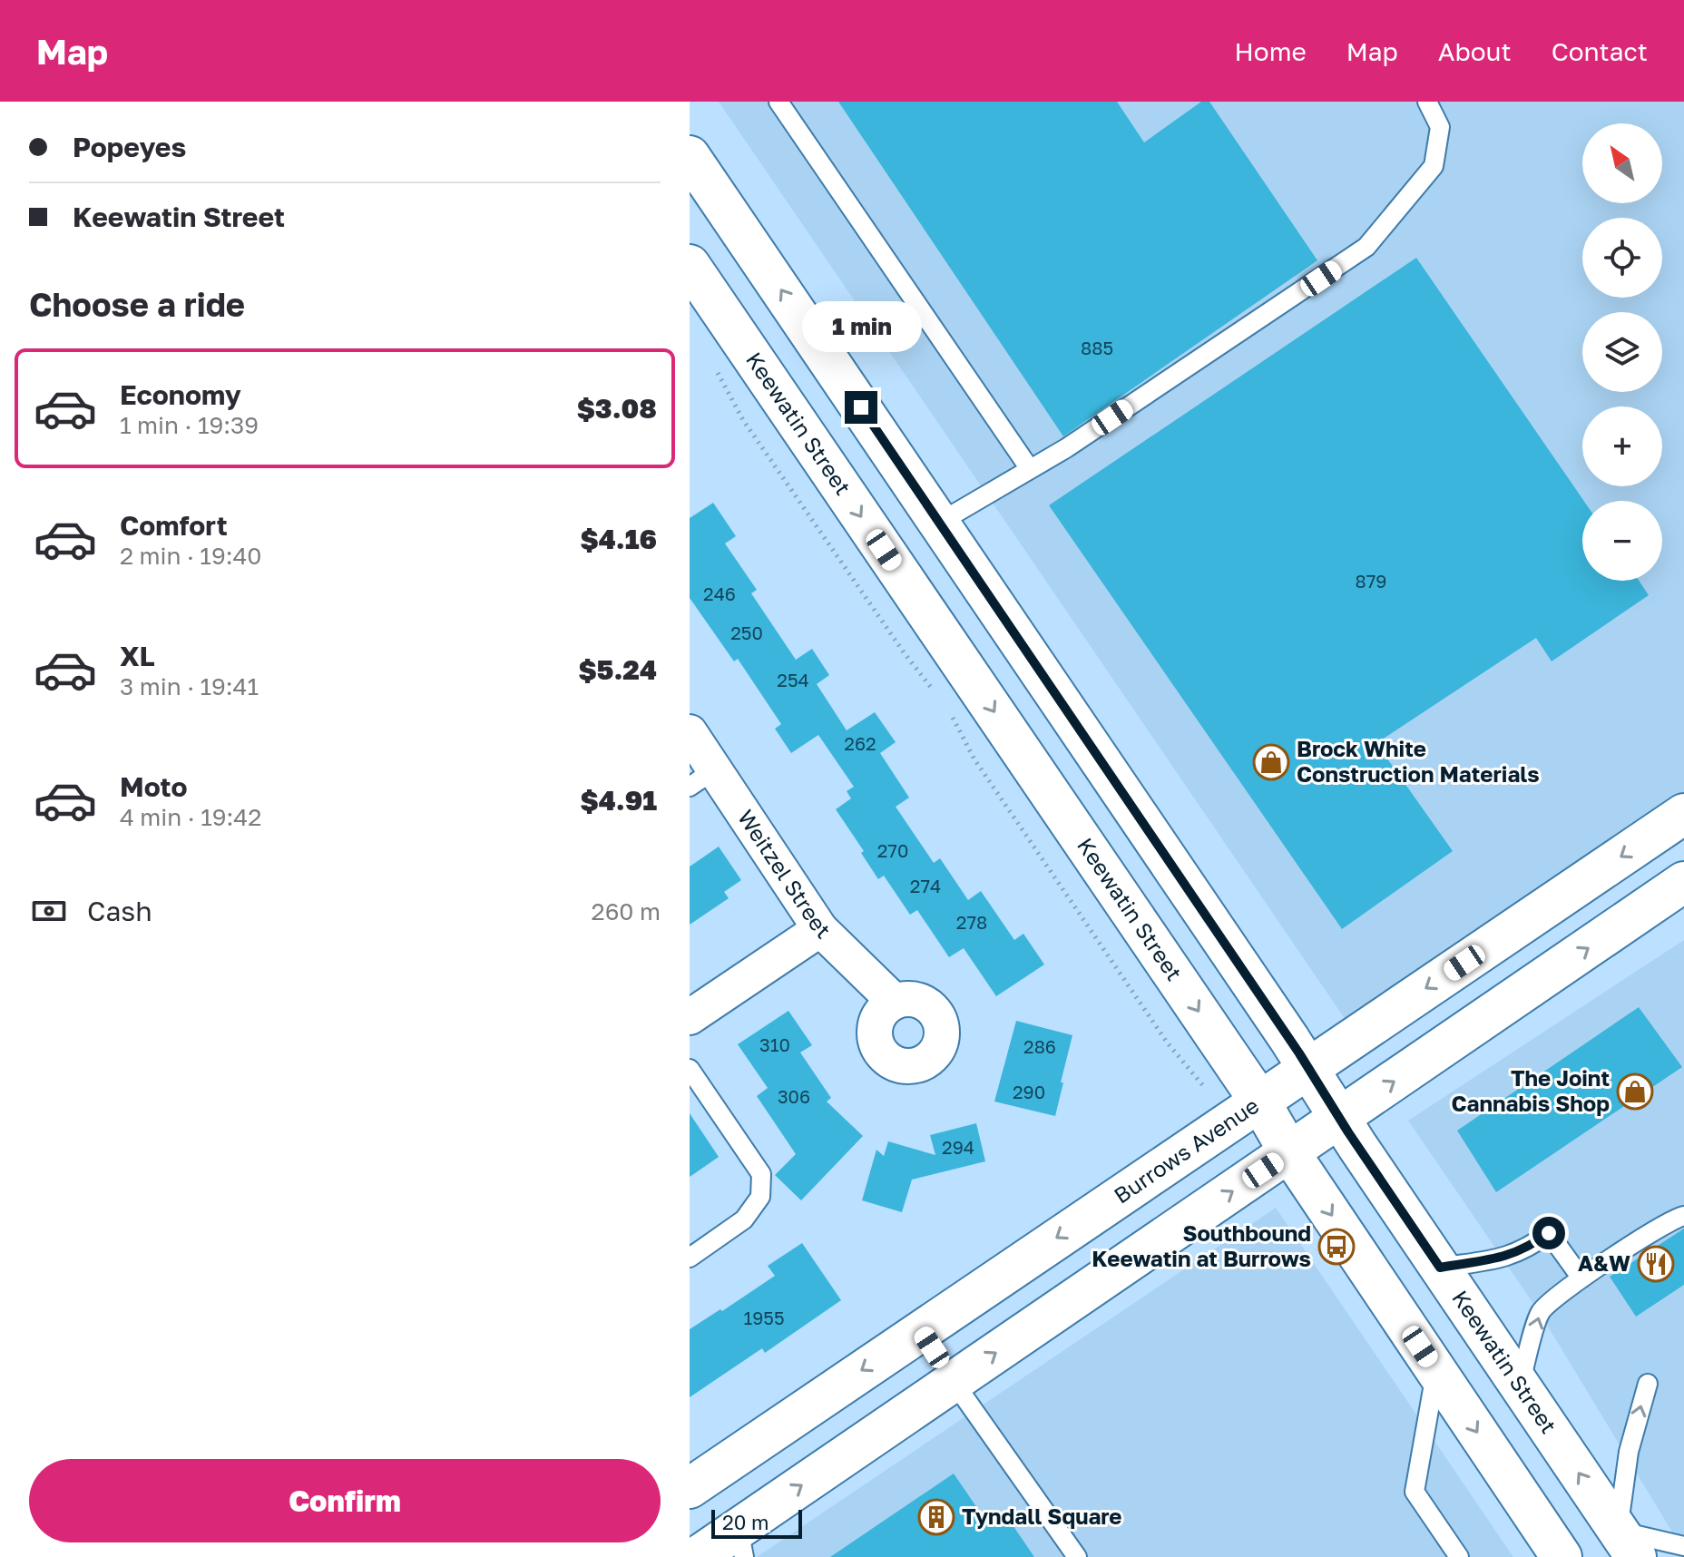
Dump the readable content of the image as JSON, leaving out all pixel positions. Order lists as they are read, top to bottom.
{
  "streets": {
    "main road": ["Keewatin Street", "Burrows Avenue"],
    "street": ["Weitzel Street"]
  },
  "crossings": [
    ["Keewatin Street", "Burrows Avenue"]
  ],
  "places": {
    "shop": ["Brock White Construction Materials", "The Joint Cannabis Shop"],
    "bus stop": ["Southbound Keewatin at Burrows"],
    "restaurant": ["A&W"],
    "building": ["Tyndall Square"]
  },
  "house_numbers": [
    "885",
    "879",
    "246",
    "250",
    "254",
    "262",
    "270",
    "274",
    "278",
    "310",
    "286",
    "290",
    "306",
    "294",
    "1955"
  ],
  "scale_bar": "20 m",
  "north": "top left",
  "page": {
    "header": "Map",
    "nav": [
      "Home",
      "Map",
      "About",
      "Contact"
    ],
    "banner": ["Popeyes", "Keewatin Street"],
    "map_buttons": ["+", "−"],
    "heading": "Choose a ride",
    "bubble": "1 min",
    "list": [
      {
        "name": "Economy",
        "note": "1 min · 19:39",
        "value": "$3.08"
      },
      {
        "name": "Comfort",
        "note": "2 min · 19:40",
        "value": "$4.16"
      },
      {
        "name": "XL",
        "note": "3 min · 19:41",
        "value": "$5.24"
      },
      {
        "name": "Moto",
        "note": "4 min · 19:42",
        "value": "$4.91"
      }
    ],
    "pay": ["Cash", "260 m"],
    "buttons": "Confirm",
    "scale": "20 m"
  }
}
